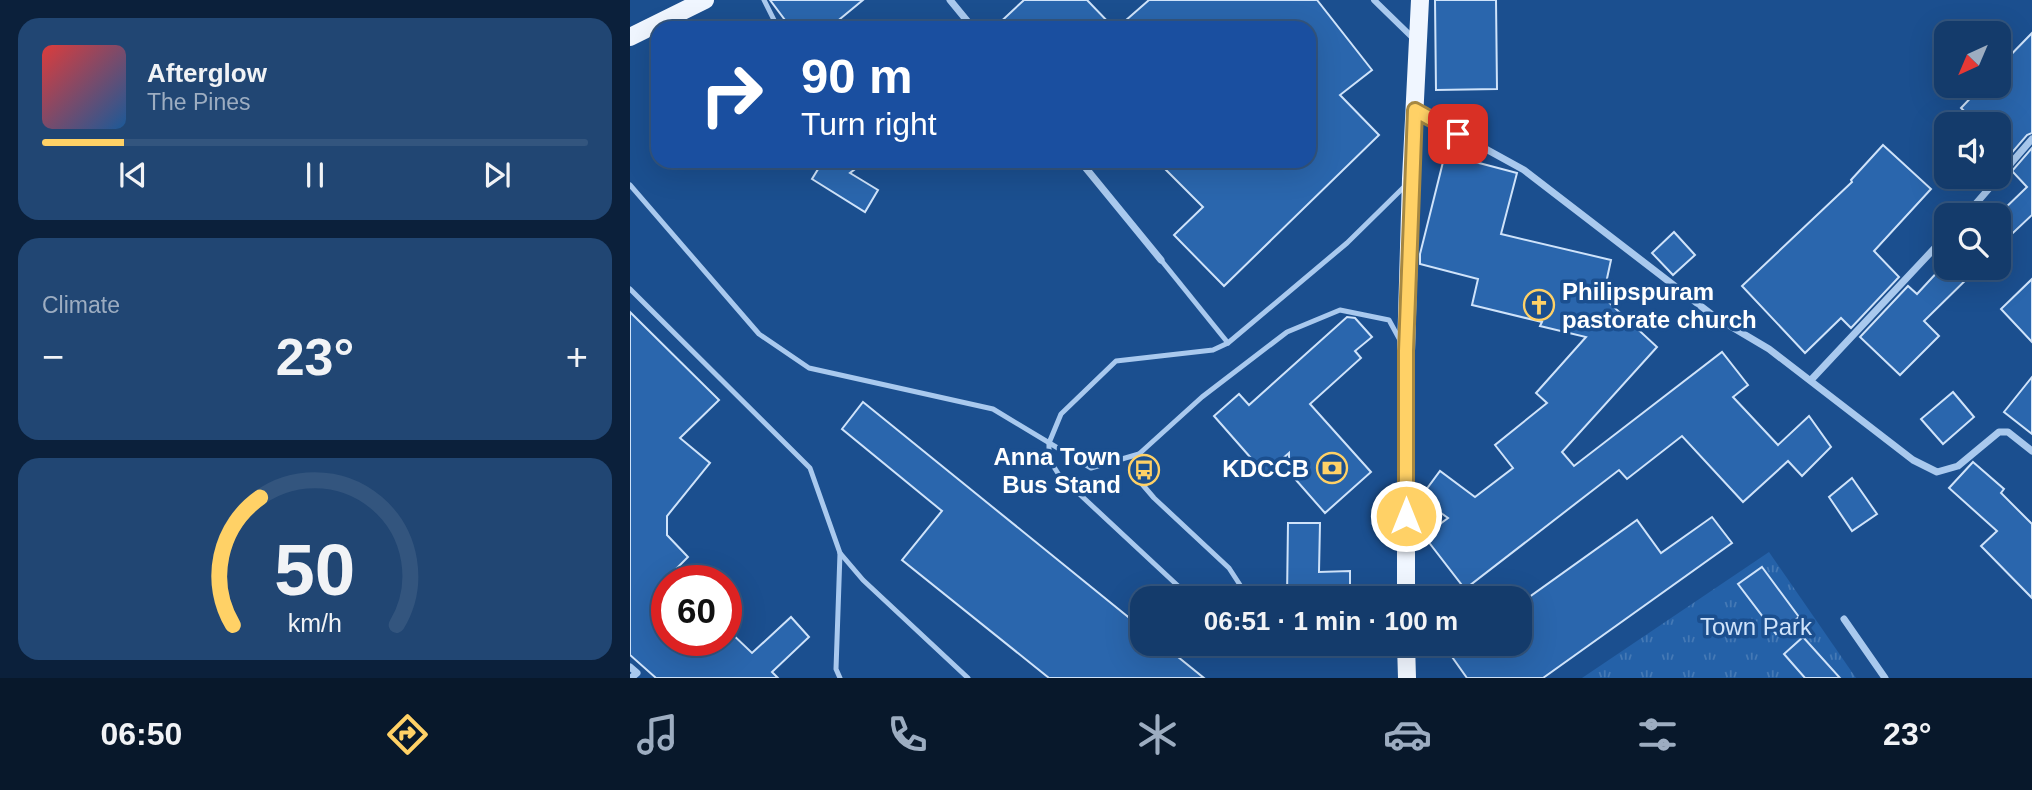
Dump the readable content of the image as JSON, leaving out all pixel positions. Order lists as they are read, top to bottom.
{
  "parks": ["Town Park"],
  "places": {
    "church": ["Philipspuram pastorate church"],
    "bank": ["KDCCB"],
    "bus stop": ["Anna Town Bus Stand"]
  },
  "north": "bottom left",
  "page": {
    "turn": ["90 m", "Turn right"],
    "song": ["Afterglow", "The Pines"],
    "tile": "Climate",
    "heat": ["−", "23°", "+"],
    "limit": "60",
    "trip": "06:51 · 1 min · 100 m",
    "tabs": ["06:50", "23°"],
    "gauge": ["50", "km/h"]
  }
}
